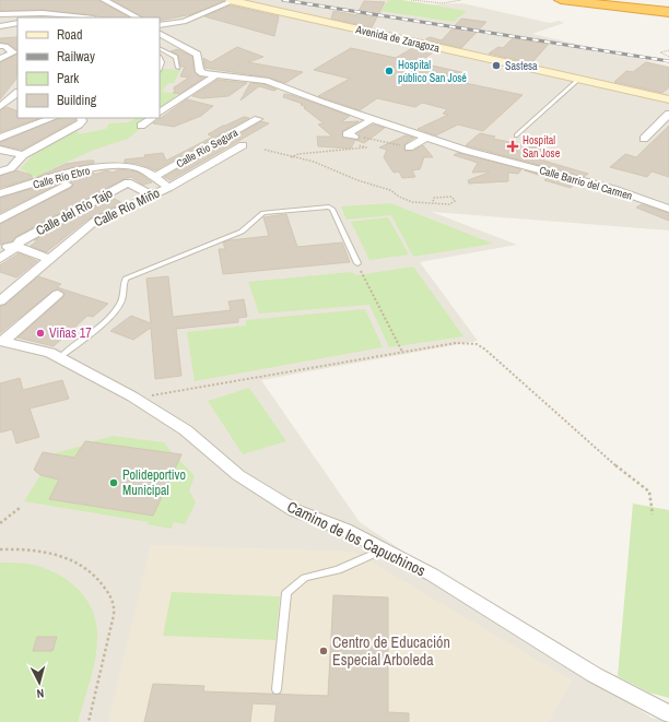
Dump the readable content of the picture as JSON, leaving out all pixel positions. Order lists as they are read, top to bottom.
{
  "streets": {
    "main road": ["Avenida de Zaragoza"],
    "street": [
      "Calle Rio Segura",
      "Calle Río Ebro",
      "Calle Barrio del Carmen",
      "Calle Río Miño",
      "Calle del Río Tajo",
      "Camino de los Capuchinos"
    ]
  },
  "crossings": [
    ["Calle Rio Segura", "Calle Río Ebro"],
    ["Calle Río Ebro", "Calle Río Miño"],
    ["Calle Río Miño", "Calle del Río Tajo"]
  ],
  "places": {
    "other": [
      "Sastesa",
      "Hospital público San José",
      "Viñas 17",
      "Polideportivo Municipal",
      "Centro de Educación Especial Arboleda"
    ],
    "health": ["Hospital San Jose"]
  },
  "legend": [
    "Road",
    "Railway",
    "Park",
    "Building"
  ],
  "north": "bottom"
}
